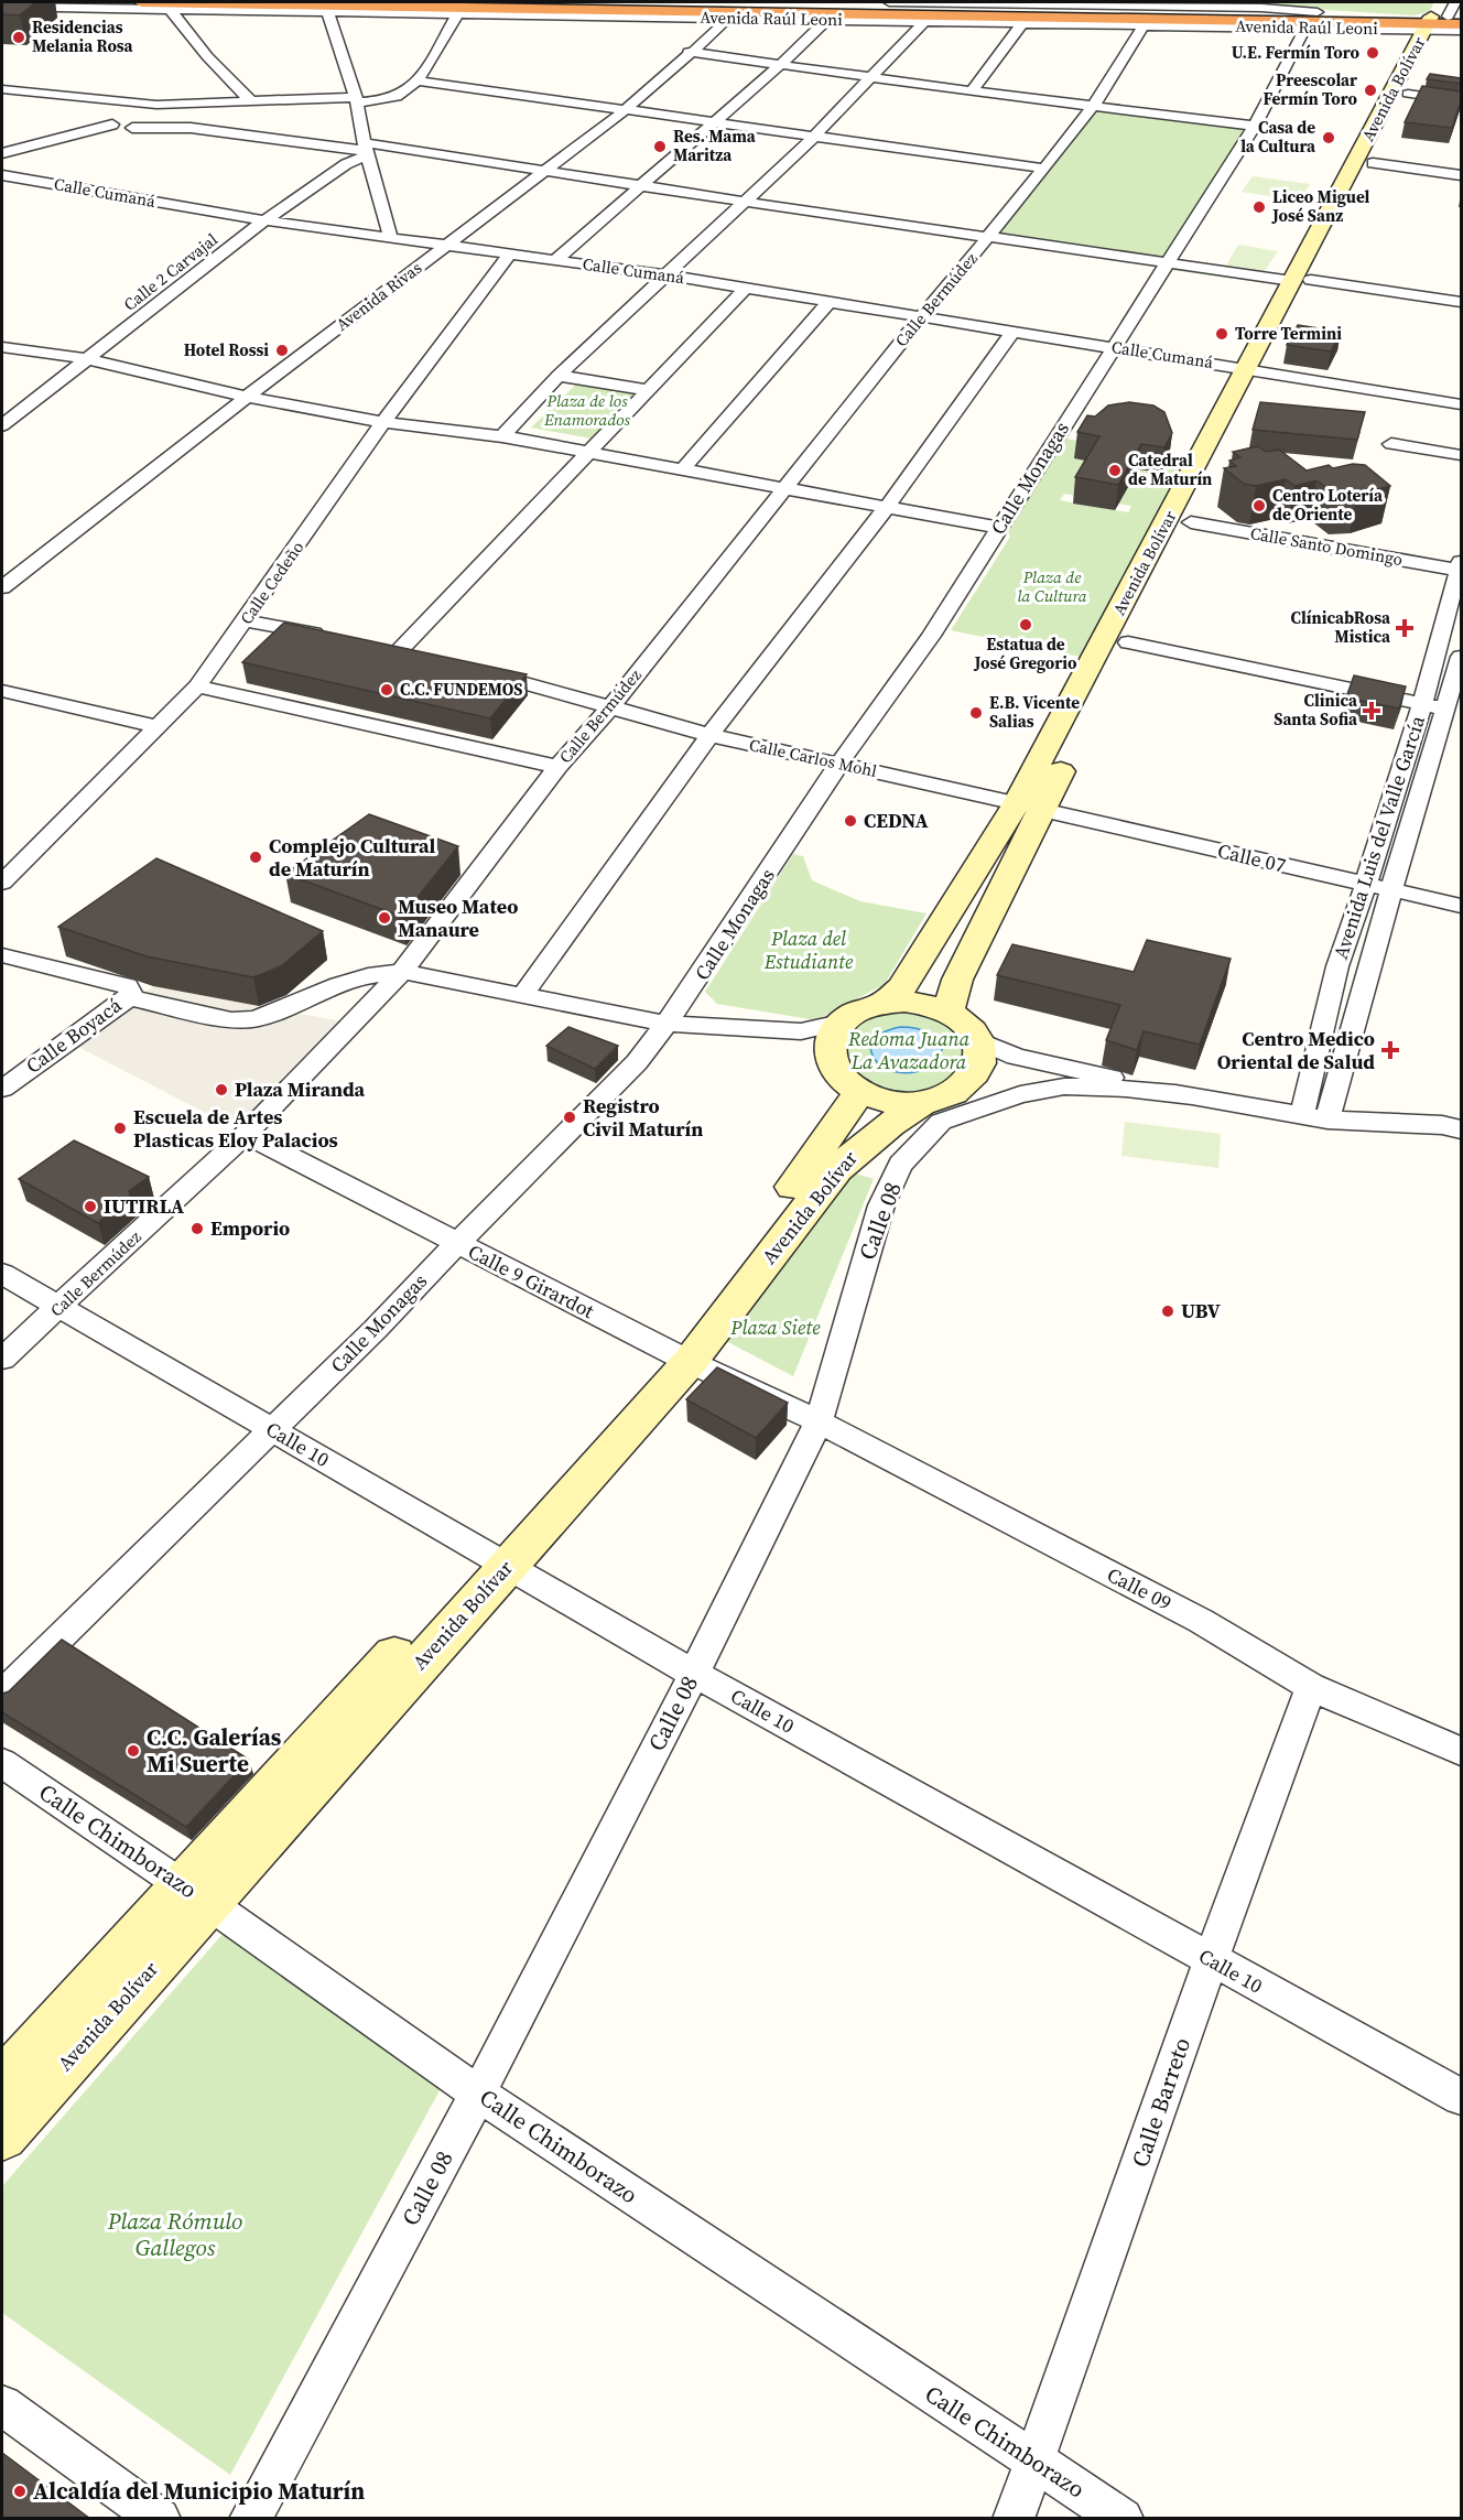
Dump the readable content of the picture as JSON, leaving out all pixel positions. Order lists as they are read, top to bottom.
{
  "streets": {
    "highway": ["Avenida Raúl Leoni"],
    "street": [
      "Avenida Bolívar",
      "Calle Cumaná",
      "Calle 2 Carvajal",
      "Avenida Rivas",
      "Calle Bermúdez",
      "Calle Monagas",
      "Calle Santo Domingo",
      "Calle Cedeño",
      "Calle Carlos Mohl",
      "Avenida Luis del Valle García",
      "Calle 07",
      "Calle Boyacá",
      "Calle 08",
      "Calle 9 Girardot",
      "Calle 10",
      "Calle 09",
      "Calle Chimborazo",
      "Calle Barreto"
    ]
  },
  "crossings": [
    ["Avenida Raúl Leoni", "Avenida Bolívar"],
    ["Avenida Raúl Leoni", "Avenida Rivas"],
    ["Avenida Raúl Leoni", "Calle Bermúdez"],
    ["Avenida Raúl Leoni", "Calle Monagas"],
    ["Avenida Bolívar", "Calle Cumaná"],
    ["Avenida Bolívar", "Calle Santo Domingo"],
    ["Avenida Bolívar", "Calle Carlos Mohl"],
    ["Avenida Bolívar", "Calle 9 Girardot"],
    ["Avenida Bolívar", "Calle 10"],
    ["Avenida Bolívar", "Calle Chimborazo"],
    ["Calle Cumaná", "Calle 2 Carvajal"],
    ["Calle Cumaná", "Avenida Rivas"],
    ["Calle Cumaná", "Calle Bermúdez"],
    ["Calle Cumaná", "Calle Monagas"],
    ["Calle Cumaná", "Calle Cedeño"],
    ["Calle Bermúdez", "Calle Carlos Mohl"],
    ["Calle Bermúdez", "Calle 9 Girardot"],
    ["Calle Bermúdez", "Calle 10"],
    ["Calle Monagas", "Calle Carlos Mohl"],
    ["Calle Monagas", "Calle 9 Girardot"],
    ["Calle Monagas", "Calle 10"],
    ["Calle Santo Domingo", "Avenida Luis del Valle García"],
    ["Avenida Luis del Valle García", "Calle 07"],
    ["Calle 08", "Calle 9 Girardot"],
    ["Calle 08", "Calle 10"],
    ["Calle 08", "Calle 09"],
    ["Calle 08", "Calle Chimborazo"],
    ["Calle 9 Girardot", "Calle 09"],
    ["Calle 10", "Calle Barreto"],
    ["Calle 09", "Calle Barreto"],
    ["Calle Chimborazo", "Calle Barreto"]
  ],
  "parks": [
    "Plaza de los Enamorados",
    "Plaza de la Cultura",
    "Plaza del Estudiante",
    "Redoma Juana La Avazadora",
    "Plaza Siete",
    "Plaza Rómulo Gallegos"
  ],
  "places": {
    "other": [
      "Residencias Melania Rosa",
      "U.E. Fermín Toro",
      "Preescolar Fermín Toro",
      "Casa de la Cultura",
      "Res. Mama Maritza",
      "Liceo Miguel José Sanz",
      "Torre Termini",
      "Hotel Rossi",
      "Catedral de Maturín",
      "Centro Lotería de Oriente",
      "Estatua de José Gregorio",
      "C.C. FUNDEMOS",
      "E.B. Vicente Salias",
      "CEDNA",
      "Complejo Cultural de Maturín",
      "Museo Mateo Manaure",
      "Plaza Miranda",
      "Registro Civil Maturín",
      "Escuela de Artes Plasticas Eloy Palacios",
      "IUTIRLA",
      "Emporio",
      "UBV",
      "C.C. Galerías Mi Suerte",
      "Alcaldía del Municipio Maturín"
    ],
    "health": ["ClínicabRosa Mistica", "Clinica Santa Sofia", "Centro Medico Oriental de Salud"]
  }
}
